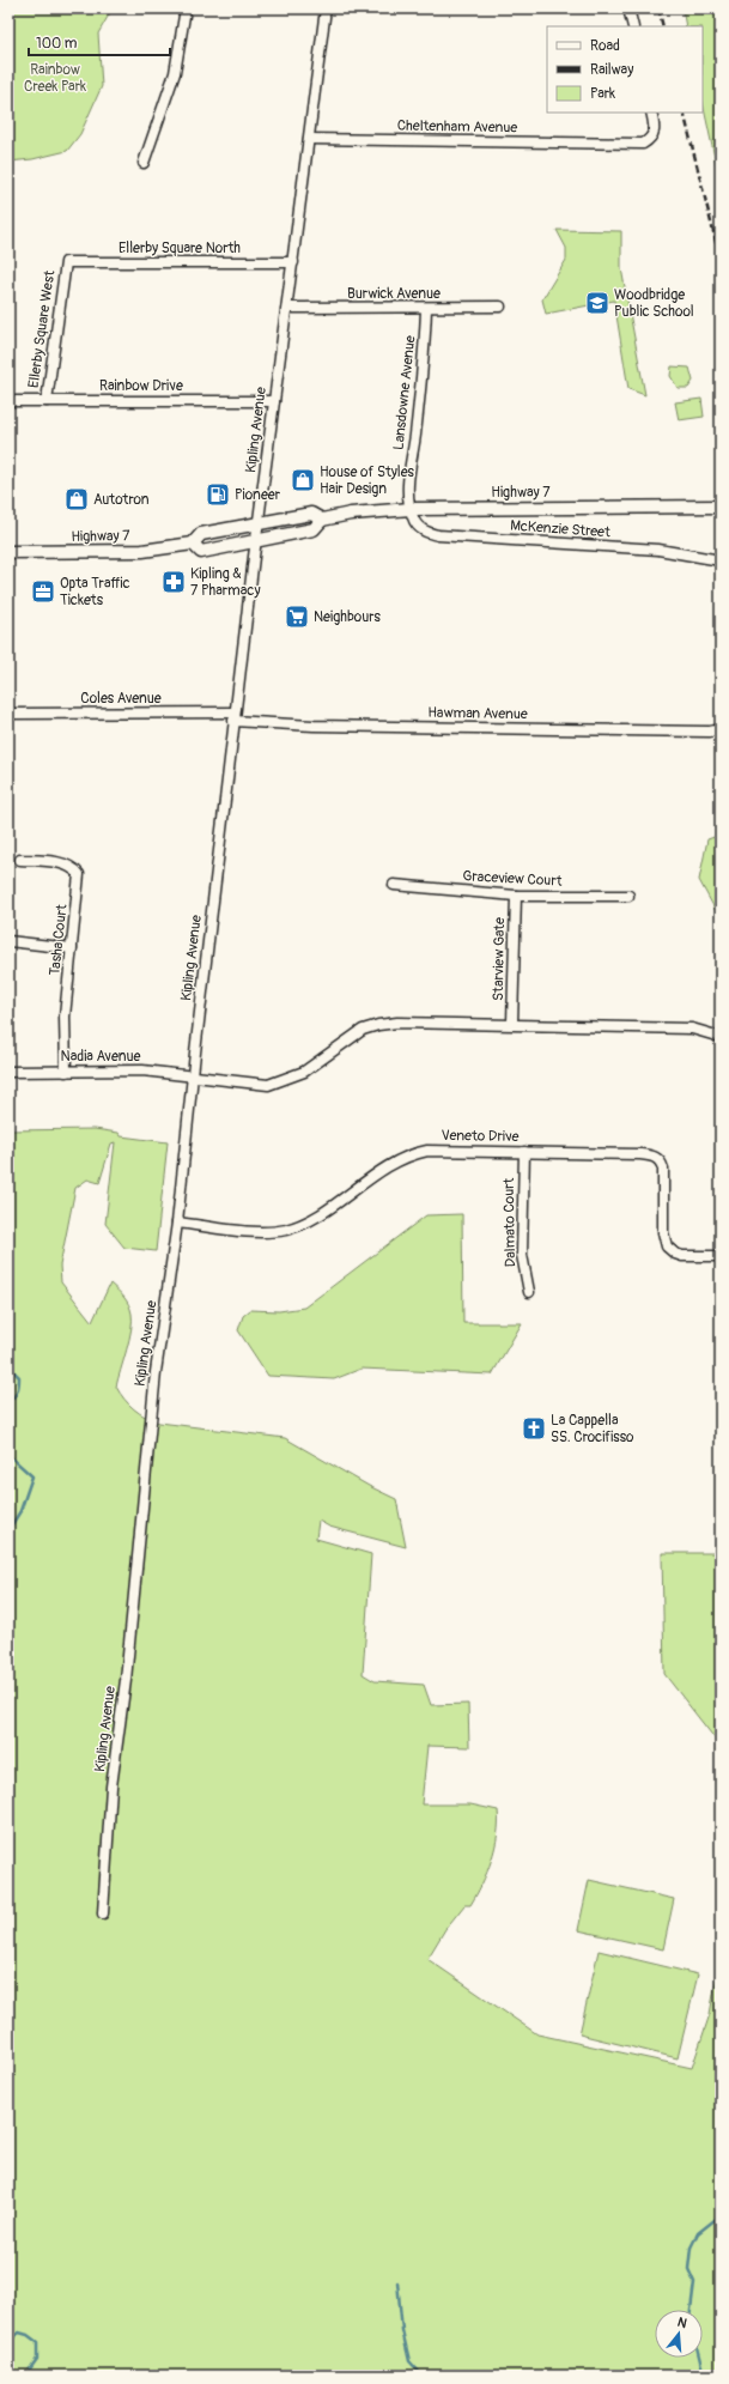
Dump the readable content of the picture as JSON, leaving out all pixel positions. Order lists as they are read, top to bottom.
{
  "streets": {
    "main road": ["Highway 7"],
    "street": [
      "Cheltenham Avenue",
      "Ellerby Square North",
      "Burwick Avenue",
      "Ellerby Square West",
      "Rainbow Drive",
      "Lansdowne Avenue",
      "Kipling Avenue",
      "McKenzie Street",
      "Coles Avenue",
      "Hawman Avenue",
      "Graceview Court",
      "Tasha Court",
      "Starview Gate",
      "Nadia Avenue",
      "Veneto Drive",
      "Dalmato Court"
    ]
  },
  "crossings": [
    ["Cheltenham Avenue", "Kipling Avenue"],
    ["Ellerby Square North", "Ellerby Square West"],
    ["Ellerby Square North", "Kipling Avenue"],
    ["Burwick Avenue", "Lansdowne Avenue"],
    ["Burwick Avenue", "Kipling Avenue"],
    ["Ellerby Square West", "Rainbow Drive"],
    ["Rainbow Drive", "Kipling Avenue"],
    ["Lansdowne Avenue", "Highway 7"],
    ["Lansdowne Avenue", "McKenzie Street"],
    ["Kipling Avenue", "Highway 7"],
    ["Kipling Avenue", "Coles Avenue"],
    ["Kipling Avenue", "Hawman Avenue"],
    ["Kipling Avenue", "Nadia Avenue"],
    ["Kipling Avenue", "Veneto Drive"],
    ["Highway 7", "McKenzie Street"],
    ["Coles Avenue", "Hawman Avenue"],
    ["Graceview Court", "Starview Gate"],
    ["Tasha Court", "Nadia Avenue"],
    ["Veneto Drive", "Dalmato Court"]
  ],
  "parks": ["Rainbow Creek Park"],
  "places": {
    "school or university": ["Woodbridge Public School"],
    "shop": ["House of Styles Hair Design", "Autotron"],
    "fuel station": ["Pioneer"],
    "pharmacy": ["Kipling & 7 Pharmacy"],
    "office": ["Opta Traffic Tickets"],
    "supermarket": ["Neighbours"],
    "church": ["La Cappella SS. Crocifisso"]
  },
  "legend": ["Road", "Railway", "Park"],
  "scale_bar": "100 m",
  "north": "top"
}
